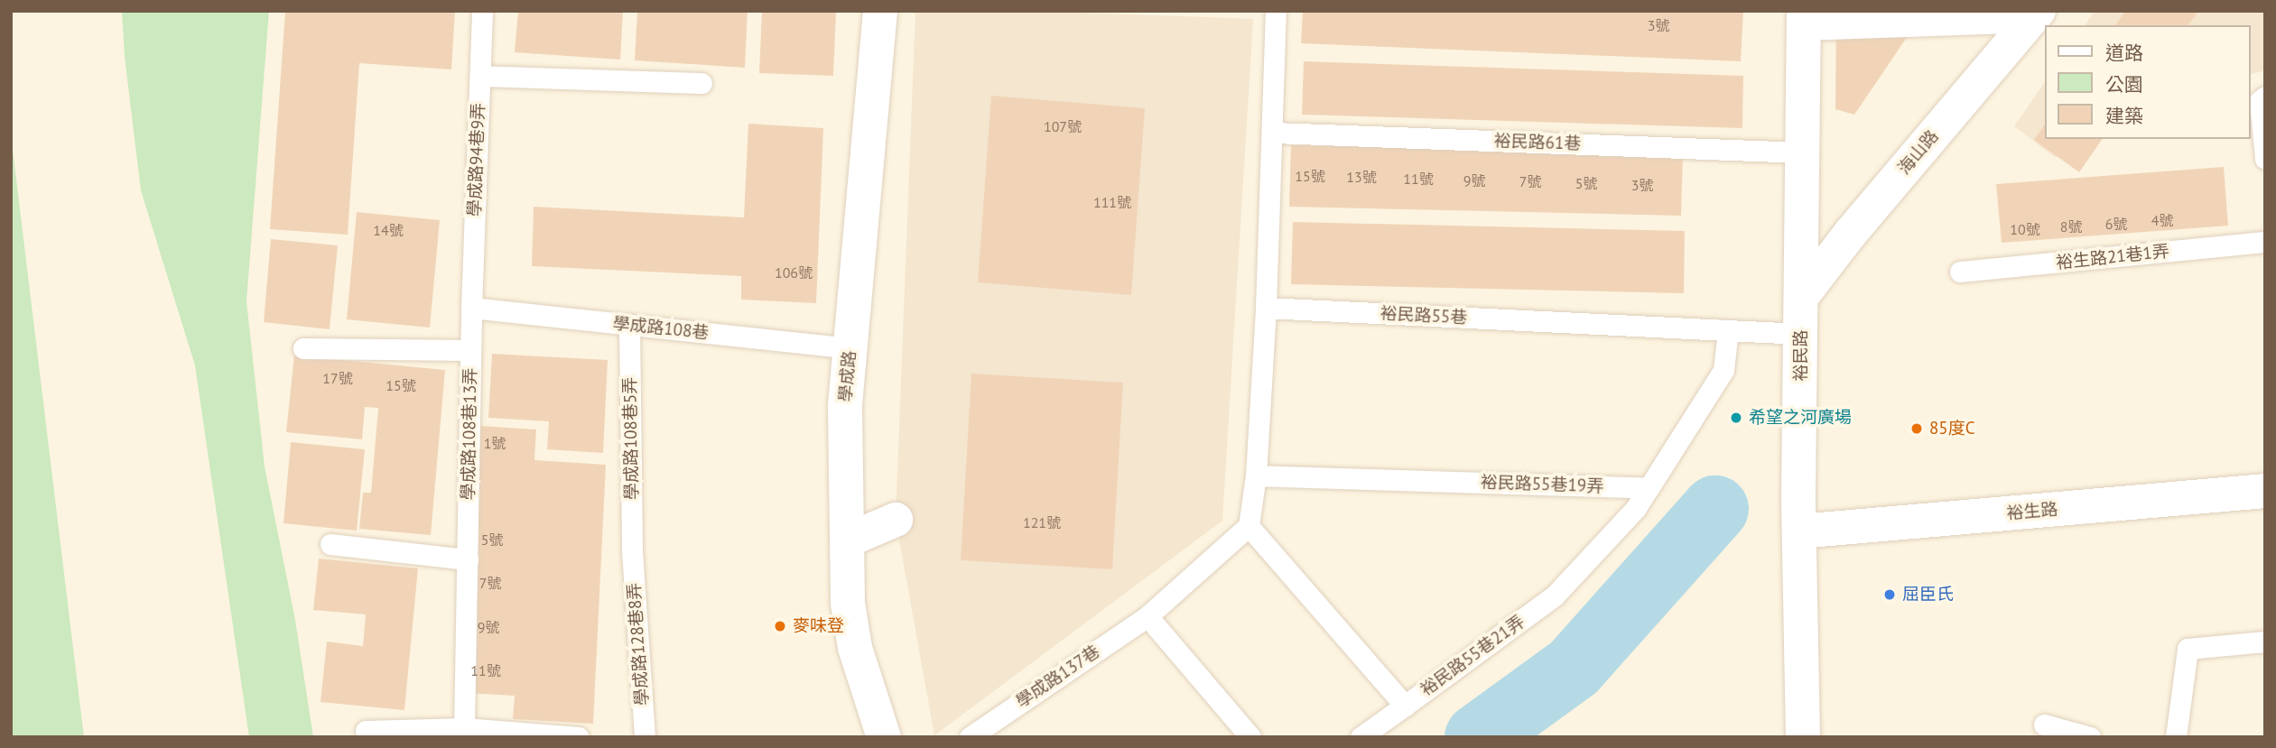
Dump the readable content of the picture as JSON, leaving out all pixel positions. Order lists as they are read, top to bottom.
{
  "streets": {
    "street": [
      "海山路",
      "裕民路",
      "學成路",
      "裕生路"
    ],
    "lane": [
      "裕民路61巷",
      "學成路94巷9弄",
      "裕生路21巷1弄",
      "裕民路55巷",
      "學成路108巷",
      "學成路108巷13弄",
      "學成路108巷5弄",
      "裕民路55巷19弄",
      "學成路128巷8弄",
      "裕民路55巷21弄",
      "學成路137巷"
    ]
  },
  "crossings": [
    ["裕民路61巷", "裕民路"],
    ["海山路", "裕民路"],
    ["學成路94巷9弄", "學成路108巷"],
    ["學成路94巷9弄", "學成路108巷13弄"],
    ["裕民路55巷", "裕民路"],
    ["學成路108巷", "學成路"],
    ["學成路108巷", "學成路108巷13弄"],
    ["學成路108巷", "學成路108巷5弄"],
    ["裕民路", "裕生路"],
    ["學成路108巷5弄", "學成路128巷8弄"],
    ["裕民路55巷19弄", "裕民路55巷21弄"],
    ["裕民路55巷21弄", "學成路137巷"]
  ],
  "places": [
    "希望之河廣場",
    "85度C",
    "屈臣氏",
    "麥味登"
  ],
  "house_numbers": [
    "3號",
    "107號",
    "15號",
    "13號",
    "11號",
    "9號",
    "7號",
    "5號",
    "3號",
    "111號",
    "4號",
    "6號",
    "8號",
    "10號",
    "14號",
    "106號",
    "17號",
    "15號",
    "1號",
    "121號",
    "5號",
    "7號",
    "9號",
    "11號"
  ],
  "legend": ["道路", "公園", "建築"]
}
